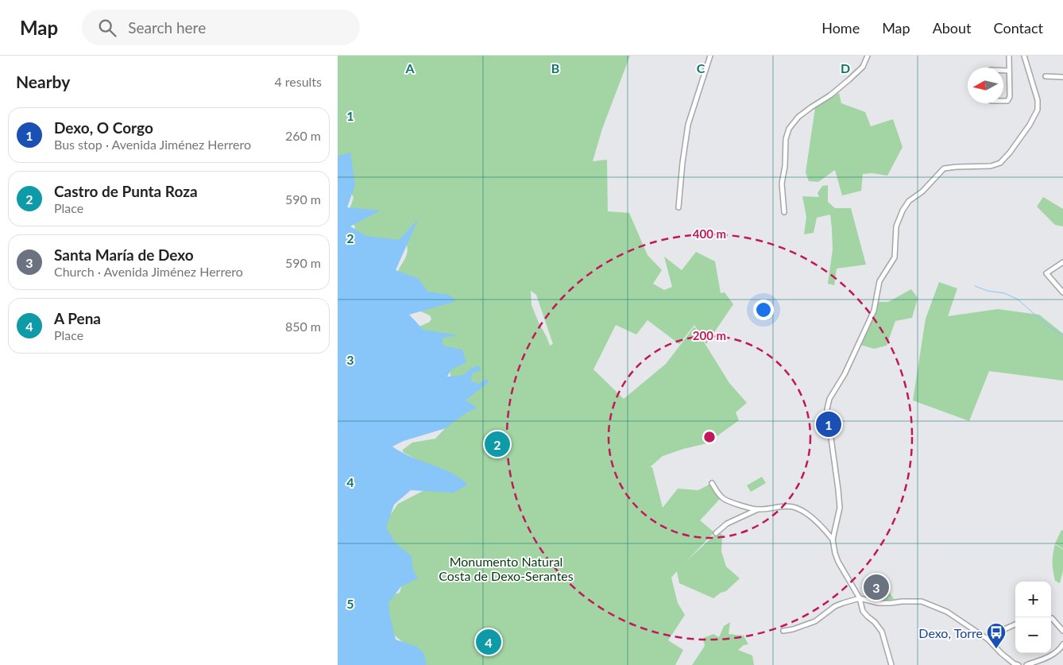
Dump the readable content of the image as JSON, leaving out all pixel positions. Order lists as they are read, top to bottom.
{
  "parks": ["Monumento Natural Costa de Dexo-Serantes"],
  "places": {
    "bus stop": ["Dexo, Torre"]
  },
  "north": "left",
  "page": {
    "header": "Map",
    "search": "Search here",
    "nav": [
      "Home",
      "Map",
      "About",
      "Contact"
    ],
    "heading": ["Nearby", "4 results"],
    "list": [
      {
        "mark": "1",
        "name": "Dexo, O Corgo",
        "note": "Bus stop · Avenida Jiménez Herrero",
        "value": "260 m"
      },
      {
        "mark": "2",
        "name": "Castro de Punta Roza",
        "note": "Place",
        "value": "590 m"
      },
      {
        "mark": "3",
        "name": "Santa María de Dexo",
        "note": "Church · Avenida Jiménez Herrero",
        "value": "590 m"
      },
      {
        "mark": "4",
        "name": "A Pena",
        "note": "Place",
        "value": "850 m"
      }
    ],
    "pins": [
      "1",
      "2",
      "3",
      "4"
    ],
    "map_buttons": ["+", "−"]
  },
  "grid": {
    "columns": [
      "A",
      "B",
      "C",
      "D"
    ],
    "rows": [
      "1",
      "2",
      "3",
      "4",
      "5"
    ]
  },
  "rings": ["400 m", "200 m"]
}
